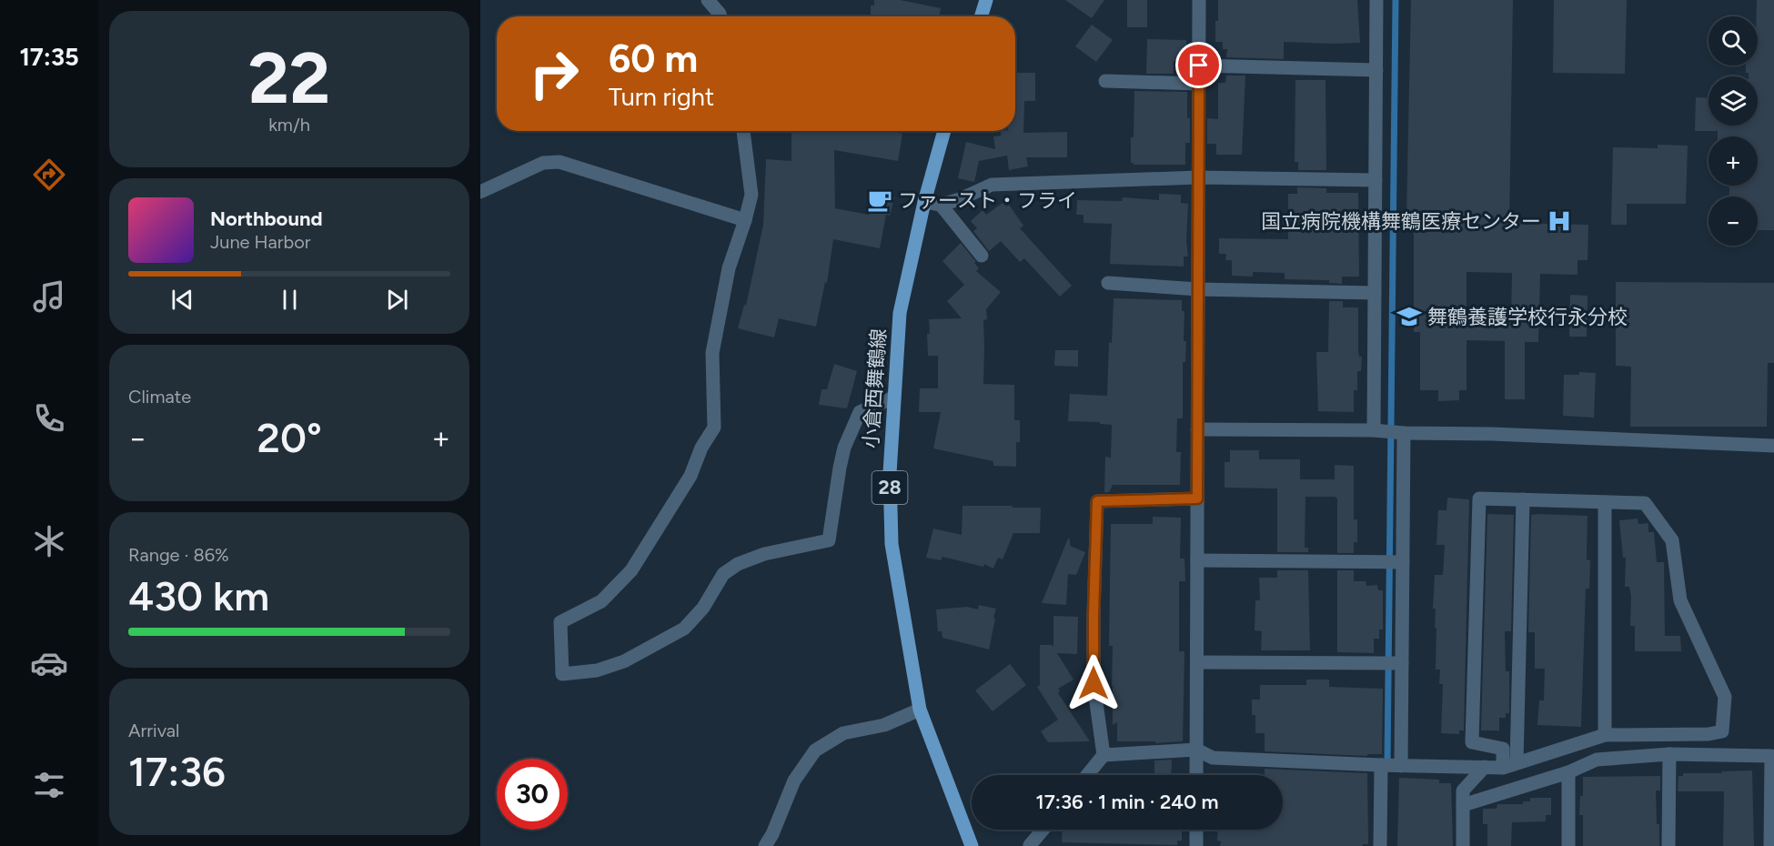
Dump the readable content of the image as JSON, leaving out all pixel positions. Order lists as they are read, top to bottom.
{
  "streets": {
    "main road": ["小倉西舞鶴線", "28"]
  },
  "places": {
    "cafe": ["ファースト・フライ"],
    "hospital": ["国立病院機構舞鶴医療センター"],
    "school or university": ["舞鶴養護学校行永分校"]
  },
  "page": {
    "tabs": "17:35",
    "tile": [
      ["22", "km/h"],
      "Climate",
      ["Range · 86%", "430 km"],
      ["Arrival", "17:36"]
    ],
    "map_buttons": ["+", "−"],
    "turn": ["60 m", "Turn right"],
    "song": ["Northbound", "June Harbor"],
    "heat": ["−", "20°", "+"],
    "limit": "30",
    "trip": "17:36 · 1 min · 240 m"
  }
}
